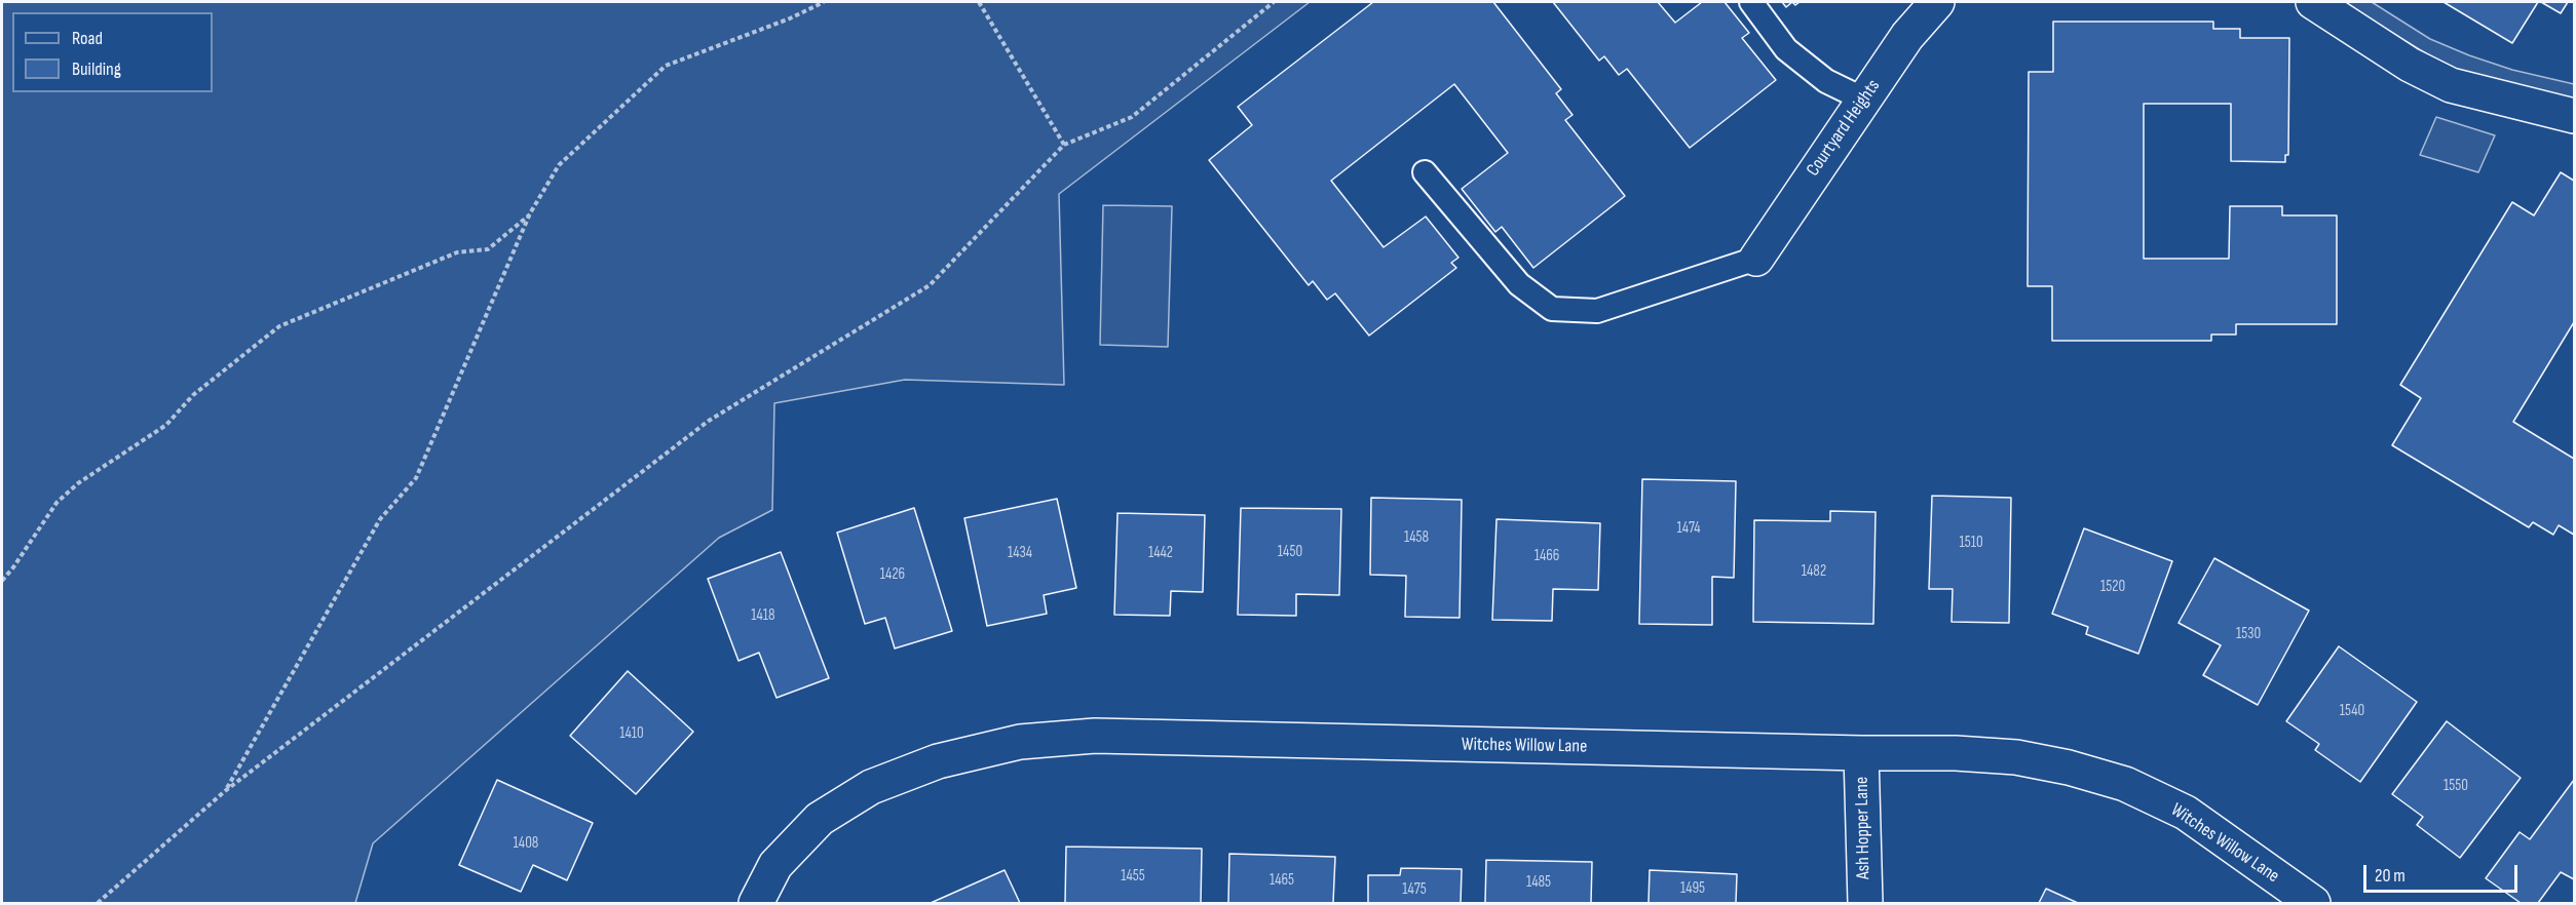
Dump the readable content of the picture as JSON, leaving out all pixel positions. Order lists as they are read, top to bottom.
{
  "streets": {
    "street": ["Courtyard Heights", "Witches Willow Lane", "Ash Hopper Lane"]
  },
  "crossings": [
    ["Witches Willow Lane", "Ash Hopper Lane"]
  ],
  "house_numbers": [
    "1474",
    "1458",
    "1510",
    "1450",
    "1434",
    "1442",
    "1466",
    "1482",
    "1426",
    "1520",
    "1418",
    "1530",
    "1540",
    "1410",
    "1550",
    "1408",
    "1455",
    "1465",
    "1485",
    "1495",
    "1475"
  ],
  "legend": ["Road", "Building"],
  "scale_bar": "20 m"
}
